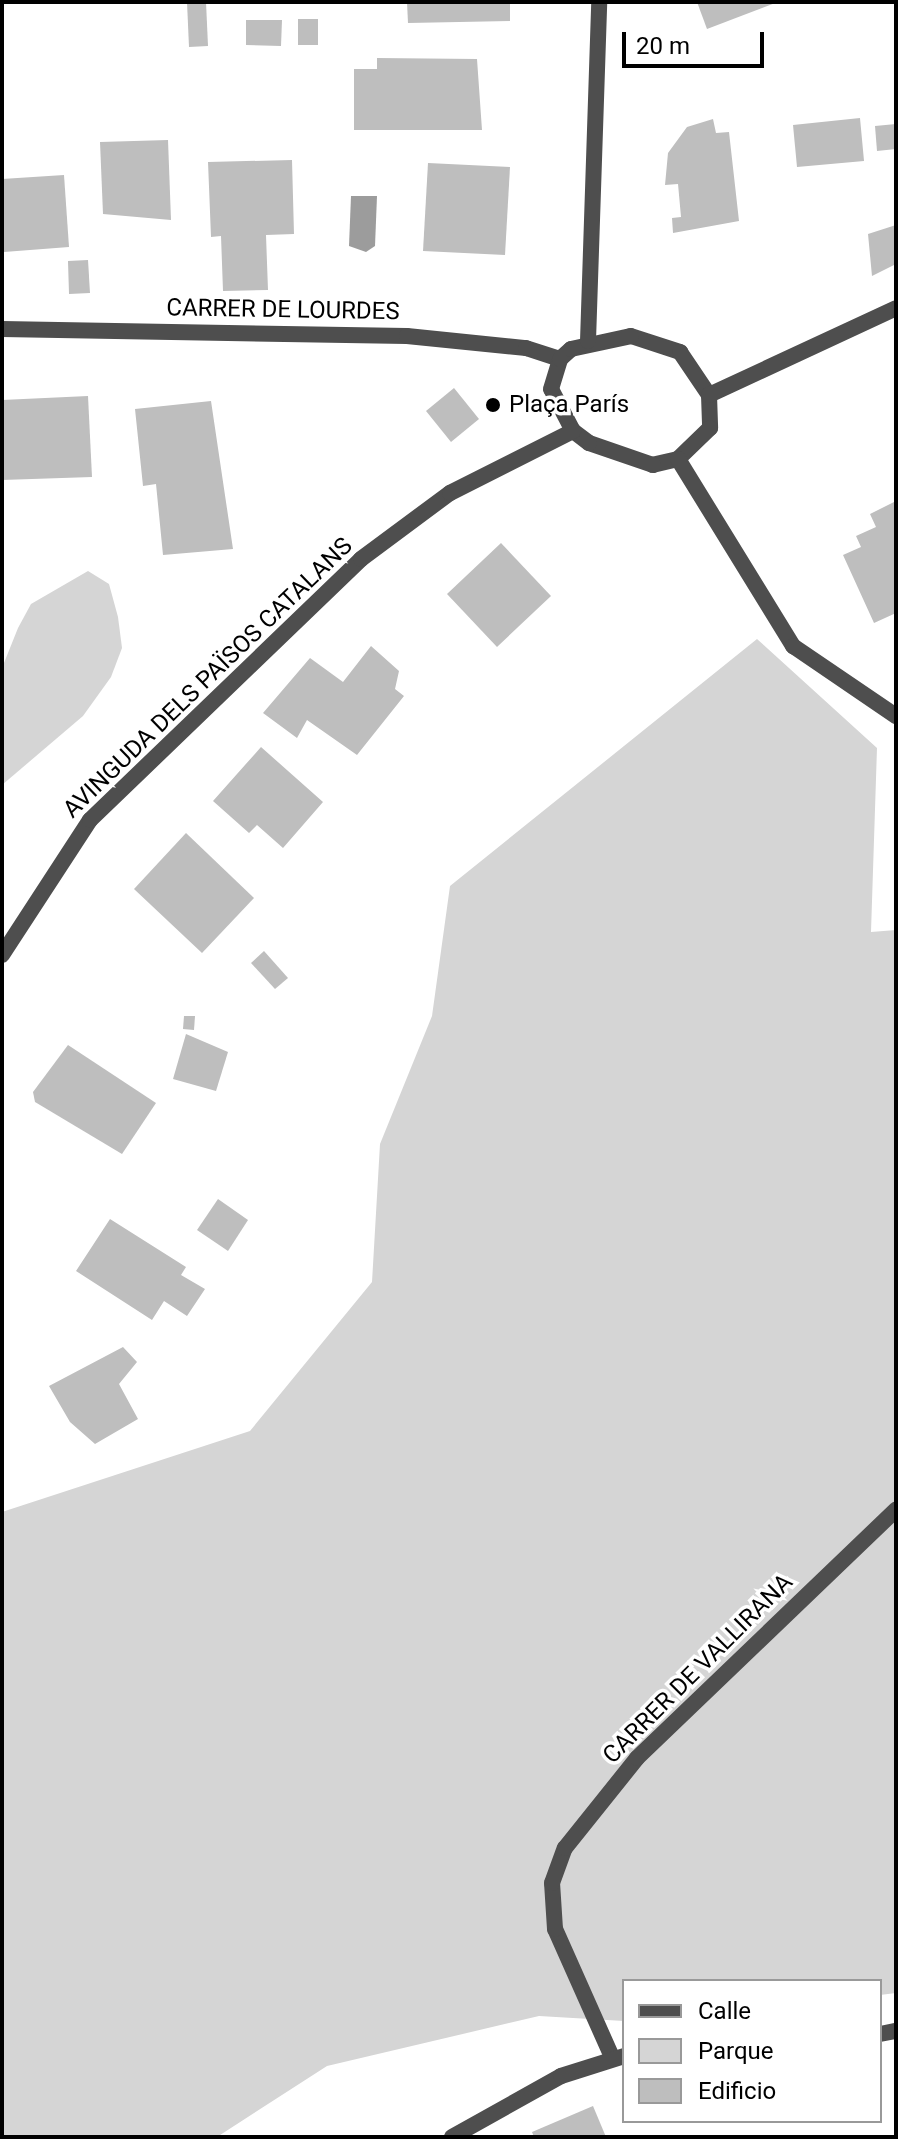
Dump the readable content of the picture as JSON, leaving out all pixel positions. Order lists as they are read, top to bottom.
{
  "streets": {
    "street": ["CARRER DE LOURDES", "AVINGUDA DELS PAÏSOS CATALANS", "CARRER DE VALLIRANA"]
  },
  "crossings": [
    ["CARRER DE LOURDES", "AVINGUDA DELS PAÏSOS CATALANS"]
  ],
  "places": ["Plaça París"],
  "legend": ["Calle", "Parque", "Edificio"],
  "scale_bar": "20 m"
}
